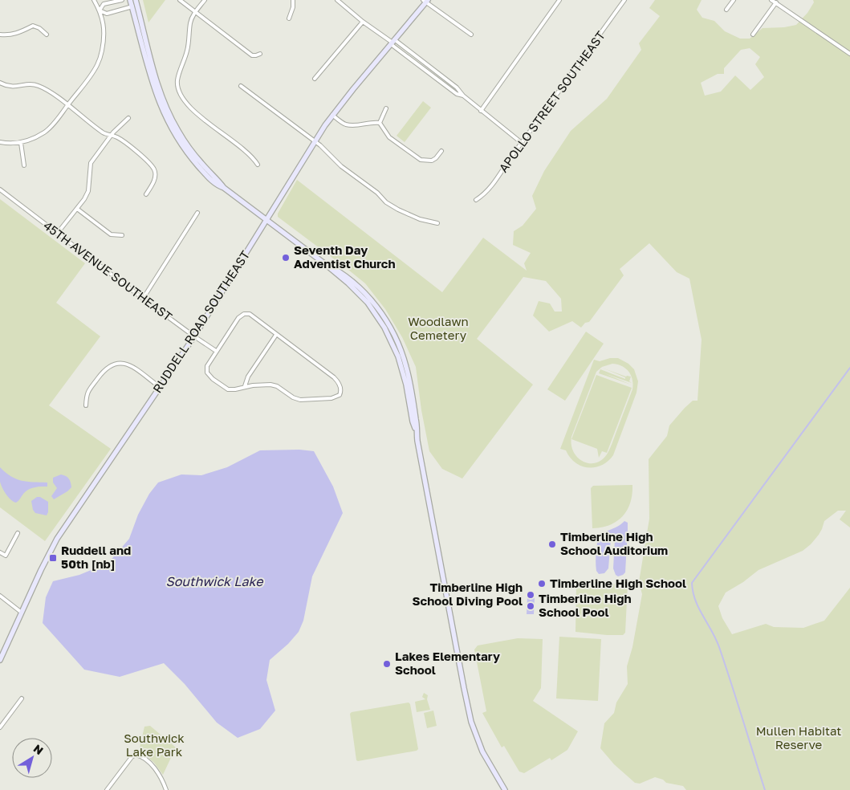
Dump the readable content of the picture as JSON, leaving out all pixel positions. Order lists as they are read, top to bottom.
{
  "streets": {
    "street": ["APOLLO STREET SOUTHEAST", "45TH AVENUE SOUTHEAST", "RUDDELL ROAD SOUTHEAST"]
  },
  "crossings": [
    ["45TH AVENUE SOUTHEAST", "RUDDELL ROAD SOUTHEAST"]
  ],
  "water": ["Southwick Lake"],
  "parks": ["Woodlawn Cemetery", "Mullen Habitat Reserve", "Southwick Lake Park"],
  "places": {
    "other": [
      "Seventh Day Adventist Church",
      "Timberline High School Auditorium",
      "Timberline High School",
      "Timberline High School Diving Pool",
      "Timberline High School Pool",
      "Lakes Elementary School"
    ],
    "transit": ["Ruddell and 50th [nb]"]
  },
  "north": "top right"
}
